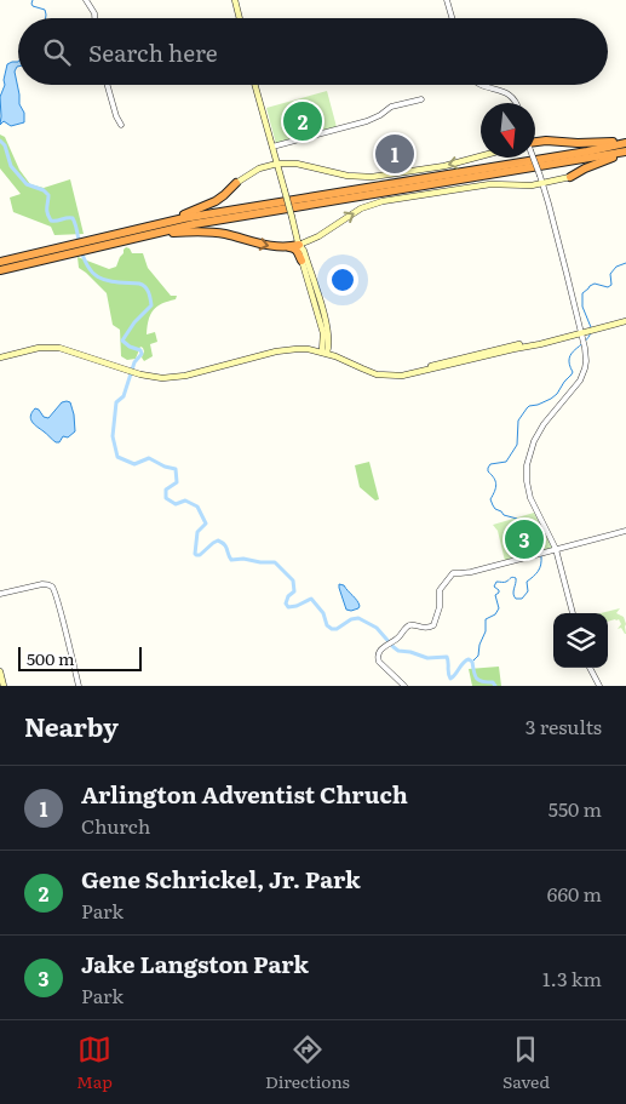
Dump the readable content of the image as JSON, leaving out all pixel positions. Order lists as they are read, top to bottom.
{
  "scale_bar": "500 m",
  "north": "bottom",
  "page": {
    "search": "Search here",
    "pins": ["2", "1", "3"],
    "scale": "500 m",
    "heading": ["Nearby", "3 results"],
    "list": [
      {
        "mark": "1",
        "name": "Arlington Adventist Chruch",
        "note": "Church",
        "value": "550 m"
      },
      {
        "mark": "2",
        "name": "Gene Schrickel, Jr. Park",
        "note": "Park",
        "value": "660 m"
      },
      {
        "mark": "3",
        "name": "Jake Langston Park",
        "note": "Park",
        "value": "1.3 km"
      }
    ],
    "nav": ["Map", "Directions", "Saved"]
  }
}
